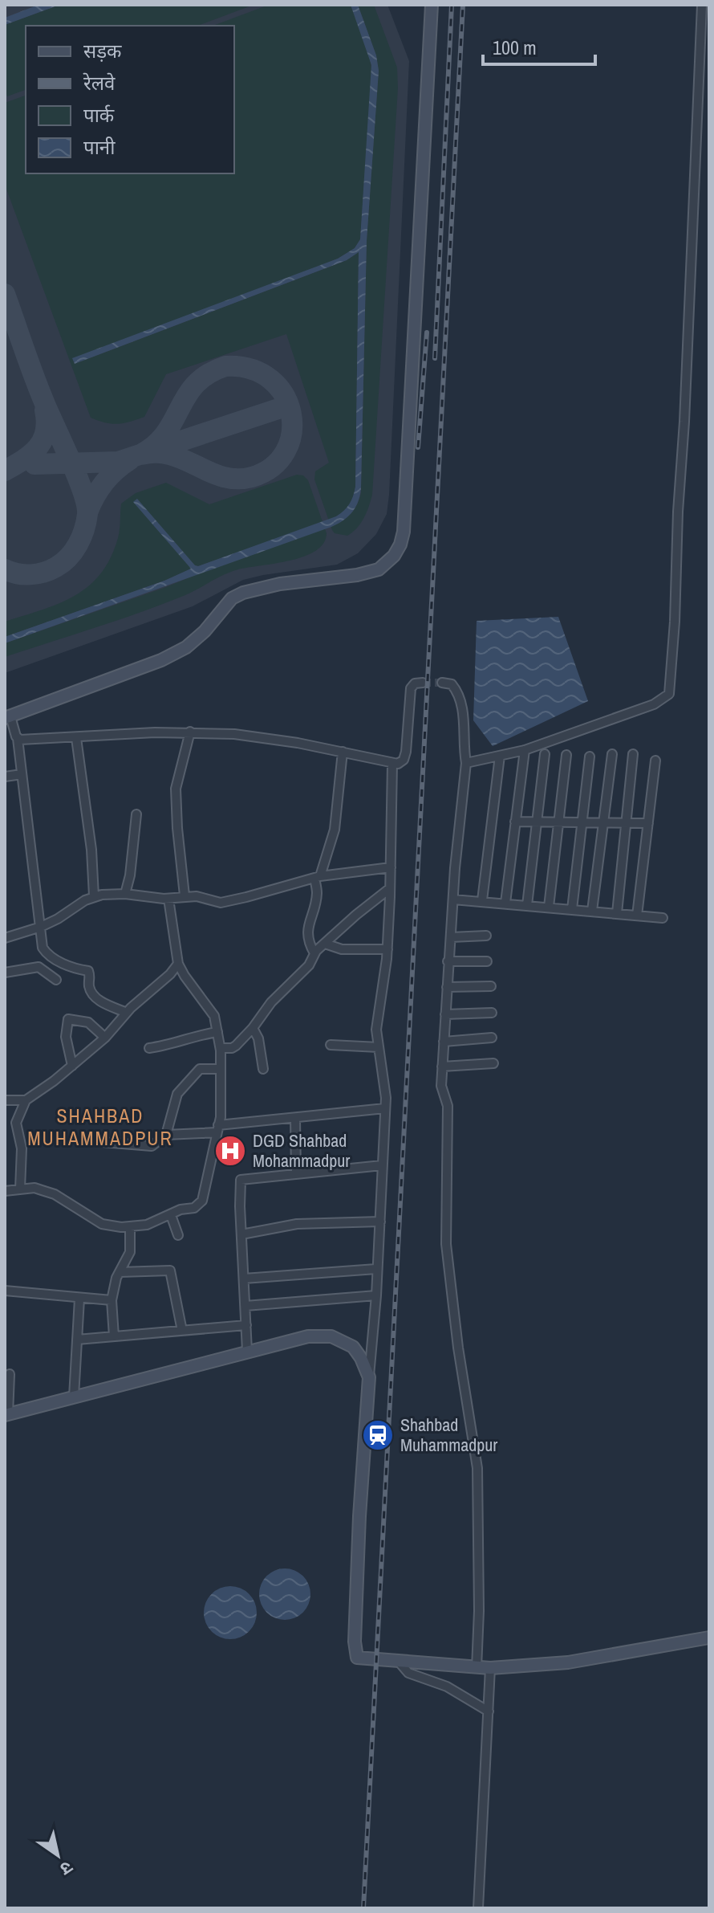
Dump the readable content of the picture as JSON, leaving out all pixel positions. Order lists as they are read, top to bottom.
{
  "districts": ["SHAHBAD MUHAMMADPUR"],
  "places": {
    "hospital": ["DGD Shahbad Mohammadpur"],
    "station": ["Shahbad Muhammadpur"]
  },
  "legend": [
    "सड़क",
    "रेलवे",
    "पार्क",
    "पानी"
  ],
  "scale_bar": "100 m",
  "north": "bottom right"
}
